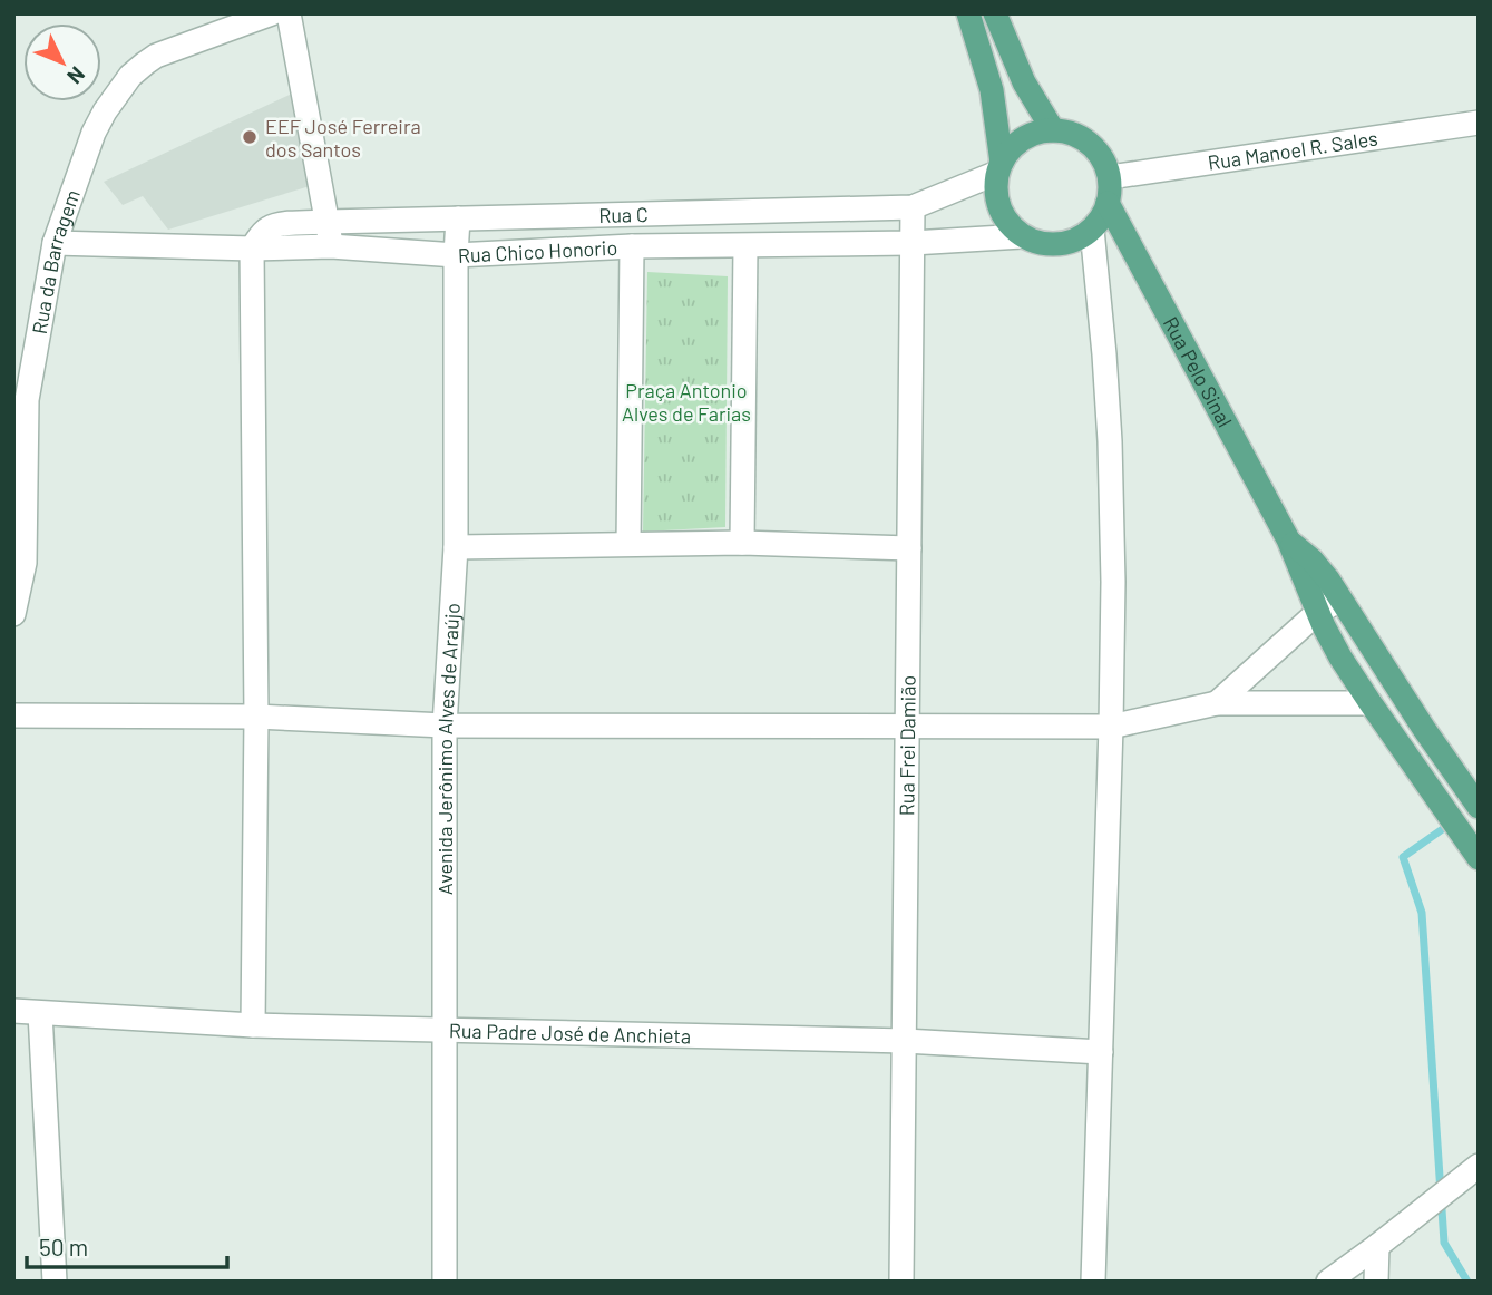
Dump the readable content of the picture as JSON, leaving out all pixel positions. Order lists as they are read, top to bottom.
{
  "streets": {
    "main road": ["Rua Pelo Sinal"],
    "street": [
      "Rua Manoel R. Sales",
      "Rua C",
      "Rua Chico Honorio",
      "Rua da Barragem",
      "Rua Frei Damião",
      "Avenida Jerônimo Alves de Araújo",
      "Rua Padre José de Anchieta"
    ]
  },
  "crossings": [
    ["Rua Manoel R. Sales", "Rua C"],
    ["Rua Manoel R. Sales", "Rua Chico Honorio"],
    ["Rua Manoel R. Sales", "Rua Pelo Sinal"],
    ["Rua C", "Rua Chico Honorio"],
    ["Rua C", "Rua Pelo Sinal"],
    ["Rua C", "Rua Frei Damião"],
    ["Rua C", "Avenida Jerônimo Alves de Araújo"],
    ["Rua Chico Honorio", "Rua da Barragem"],
    ["Rua Chico Honorio", "Rua Pelo Sinal"],
    ["Rua Chico Honorio", "Rua Frei Damião"],
    ["Rua Chico Honorio", "Avenida Jerônimo Alves de Araújo"],
    ["Rua Frei Damião", "Rua Padre José de Anchieta"],
    ["Avenida Jerônimo Alves de Araújo", "Rua Padre José de Anchieta"]
  ],
  "parks": ["Praça Antonio Alves de Farias"],
  "places": ["EEF José Ferreira dos Santos"],
  "scale_bar": "50 m",
  "north": "bottom right"
}
